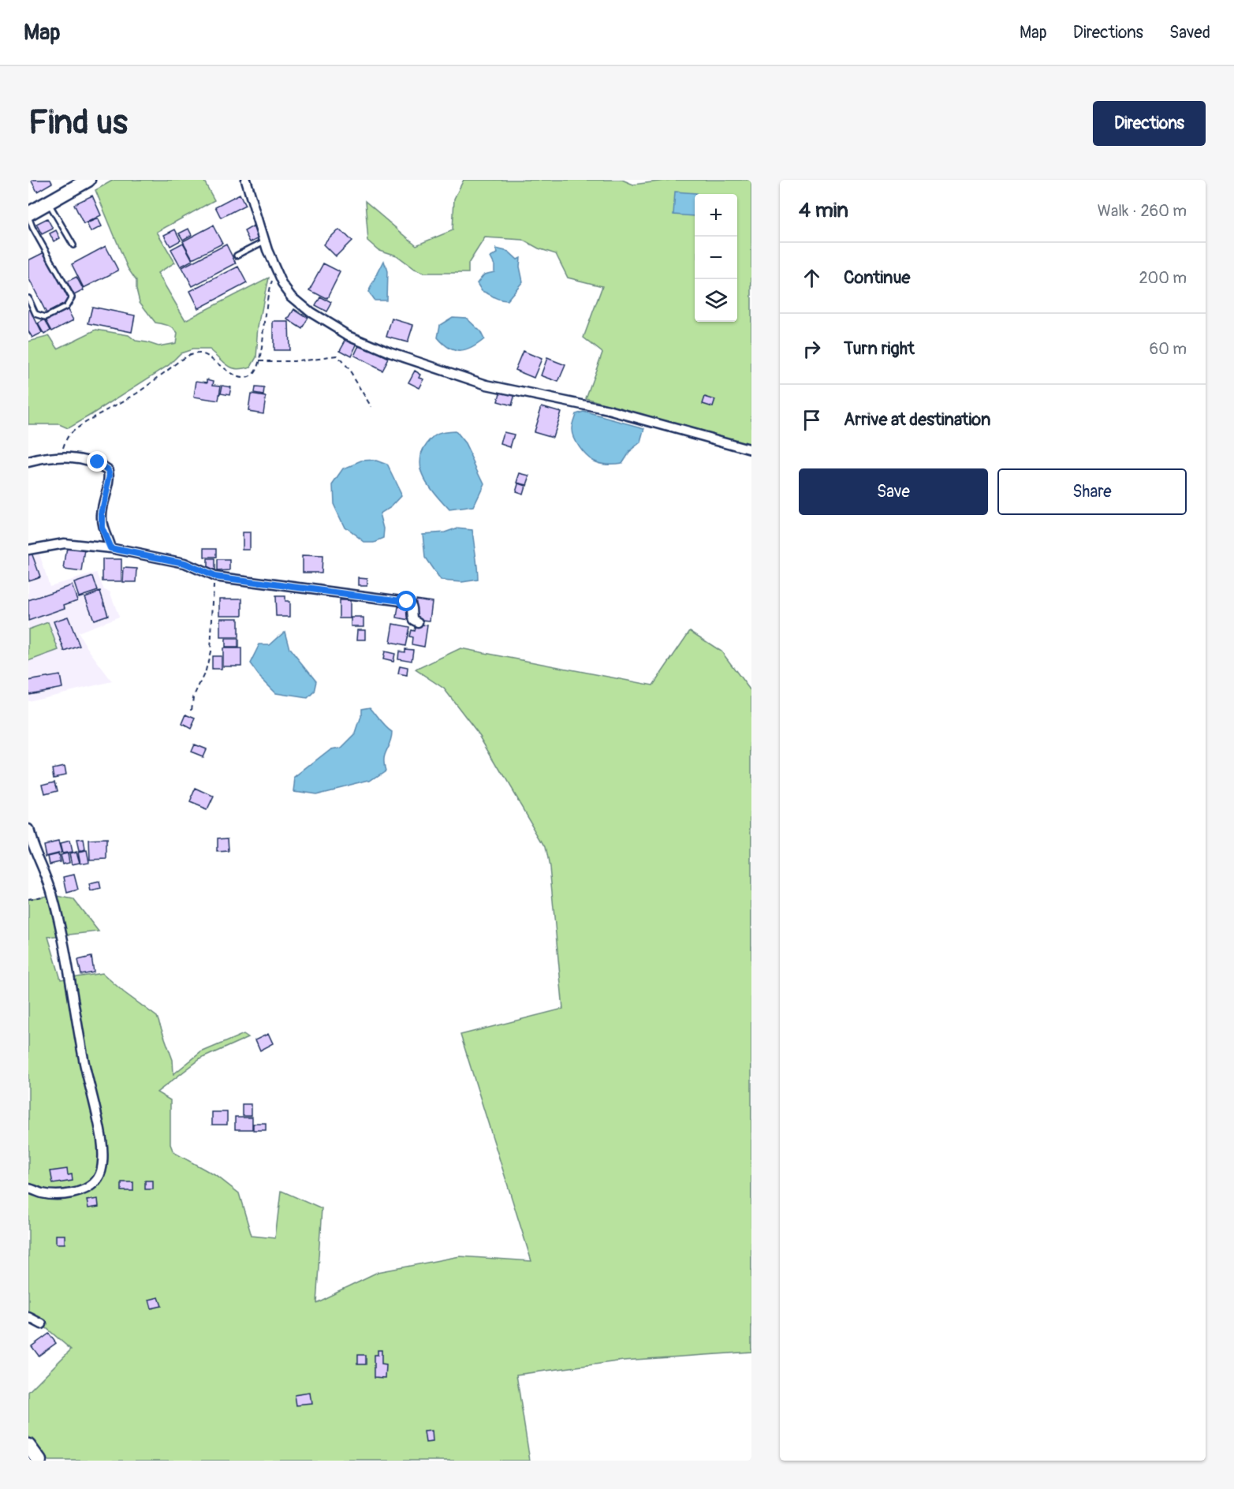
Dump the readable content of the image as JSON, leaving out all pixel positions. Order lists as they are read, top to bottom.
{
  "page": {
    "header": "Map",
    "nav": ["Map", "Directions", "Saved"],
    "buttons": [
      "Directions",
      ["Save", "Share"]
    ],
    "title": "Find us",
    "heading": ["4 min", "Walk · 260 m"],
    "map_buttons": ["+", "−"],
    "list": [
      ["Continue", "200 m"],
      ["Turn right", "60 m"],
      "Arrive at destination"
    ]
  }
}
